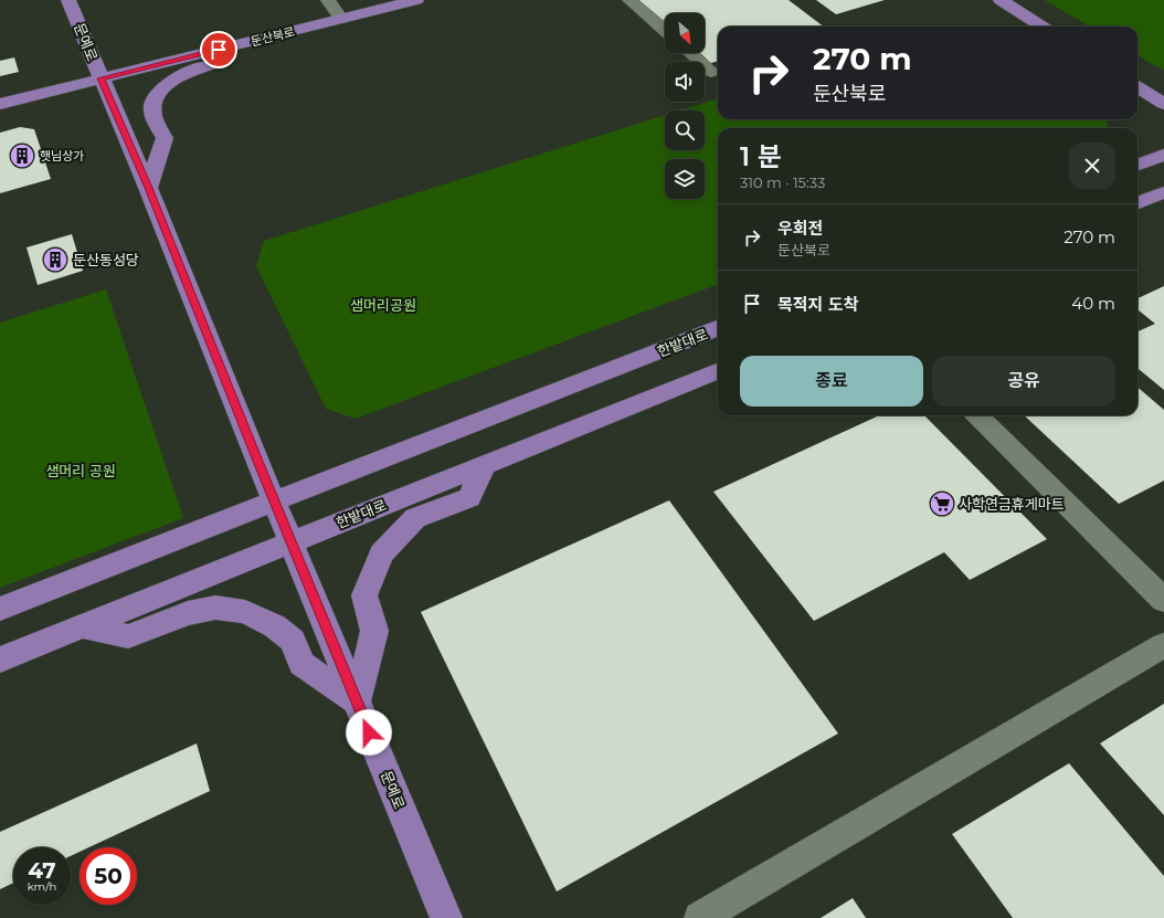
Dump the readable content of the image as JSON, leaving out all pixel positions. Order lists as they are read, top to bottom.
{
  "streets": {
    "main road": ["둔산북로", "문예로", "한밭대로"]
  },
  "crossings": [
    ["둔산북로", "문예로"],
    ["문예로", "한밭대로"]
  ],
  "parks": ["샘머리공원", "샘머리 공원"],
  "places": {
    "building": ["햇님상가", "둔산동성당"],
    "supermarket": ["사학연금휴게마트"]
  },
  "north": "bottom right",
  "page": {
    "turn": ["270 m", "둔산북로"],
    "heading": ["1 분", "310 m · 15:33"],
    "list": [
      {
        "name": "우회전",
        "note": "둔산북로",
        "value": "270 m"
      },
      {
        "name": "목적지 도착",
        "value": "40 m"
      }
    ],
    "buttons": ["종료", "공유"],
    "speed": "47 km/h",
    "limit": "50"
  }
}
